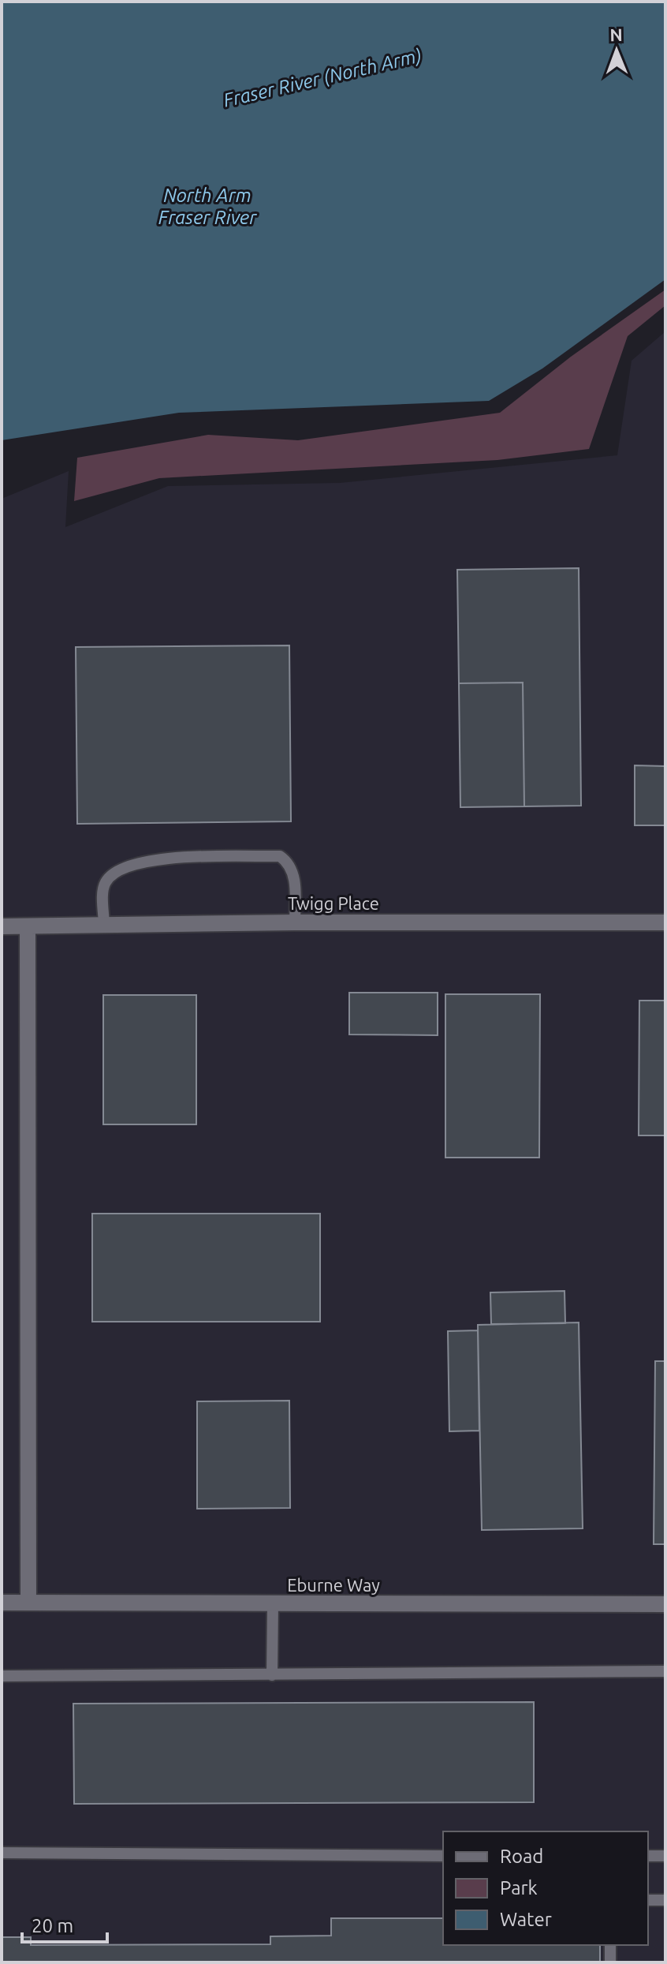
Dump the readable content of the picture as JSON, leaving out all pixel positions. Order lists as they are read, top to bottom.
{
  "streets": {
    "street": ["Twigg Place", "Eburne Way"]
  },
  "water": ["Fraser River (North Arm)", "North Arm Fraser River"],
  "legend": ["Road", "Park", "Water"],
  "scale_bar": "20 m",
  "north": "top"
}
